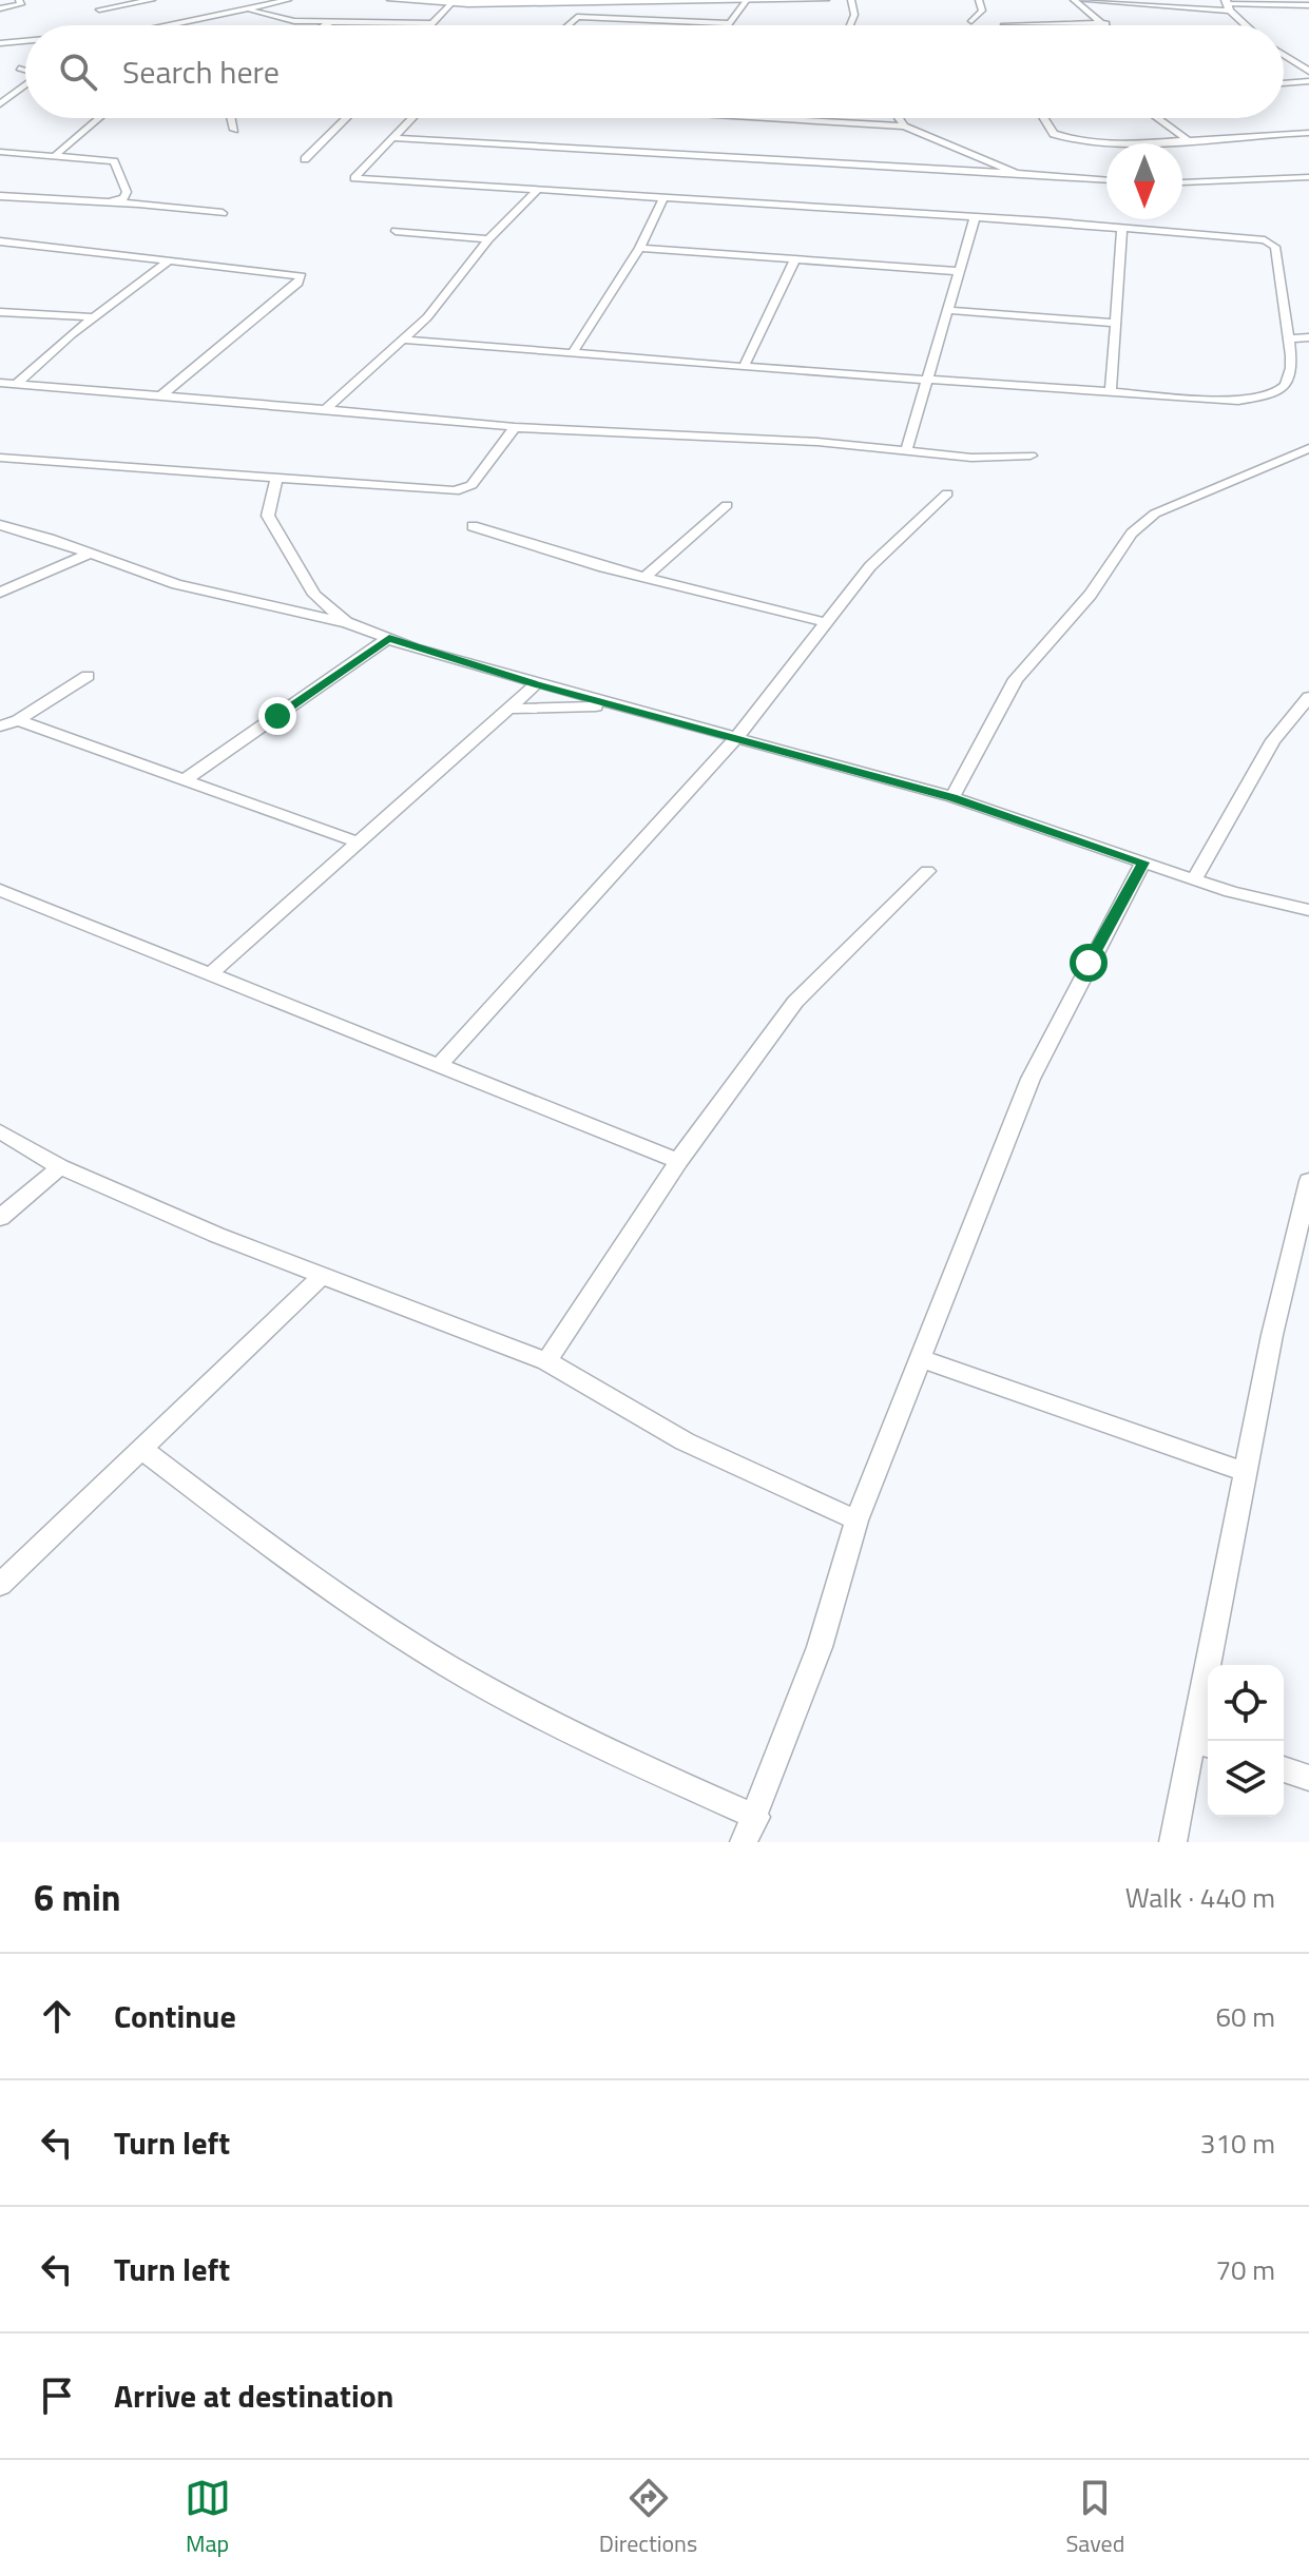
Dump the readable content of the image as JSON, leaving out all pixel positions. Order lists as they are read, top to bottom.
{
  "north": "bottom",
  "page": {
    "search": "Search here",
    "heading": ["6 min", "Walk · 440 m"],
    "list": [
      ["Continue", "60 m"],
      ["Turn left", "310 m"],
      ["Turn left", "70 m"],
      "Arrive at destination"
    ],
    "nav": ["Map", "Directions", "Saved"]
  }
}
